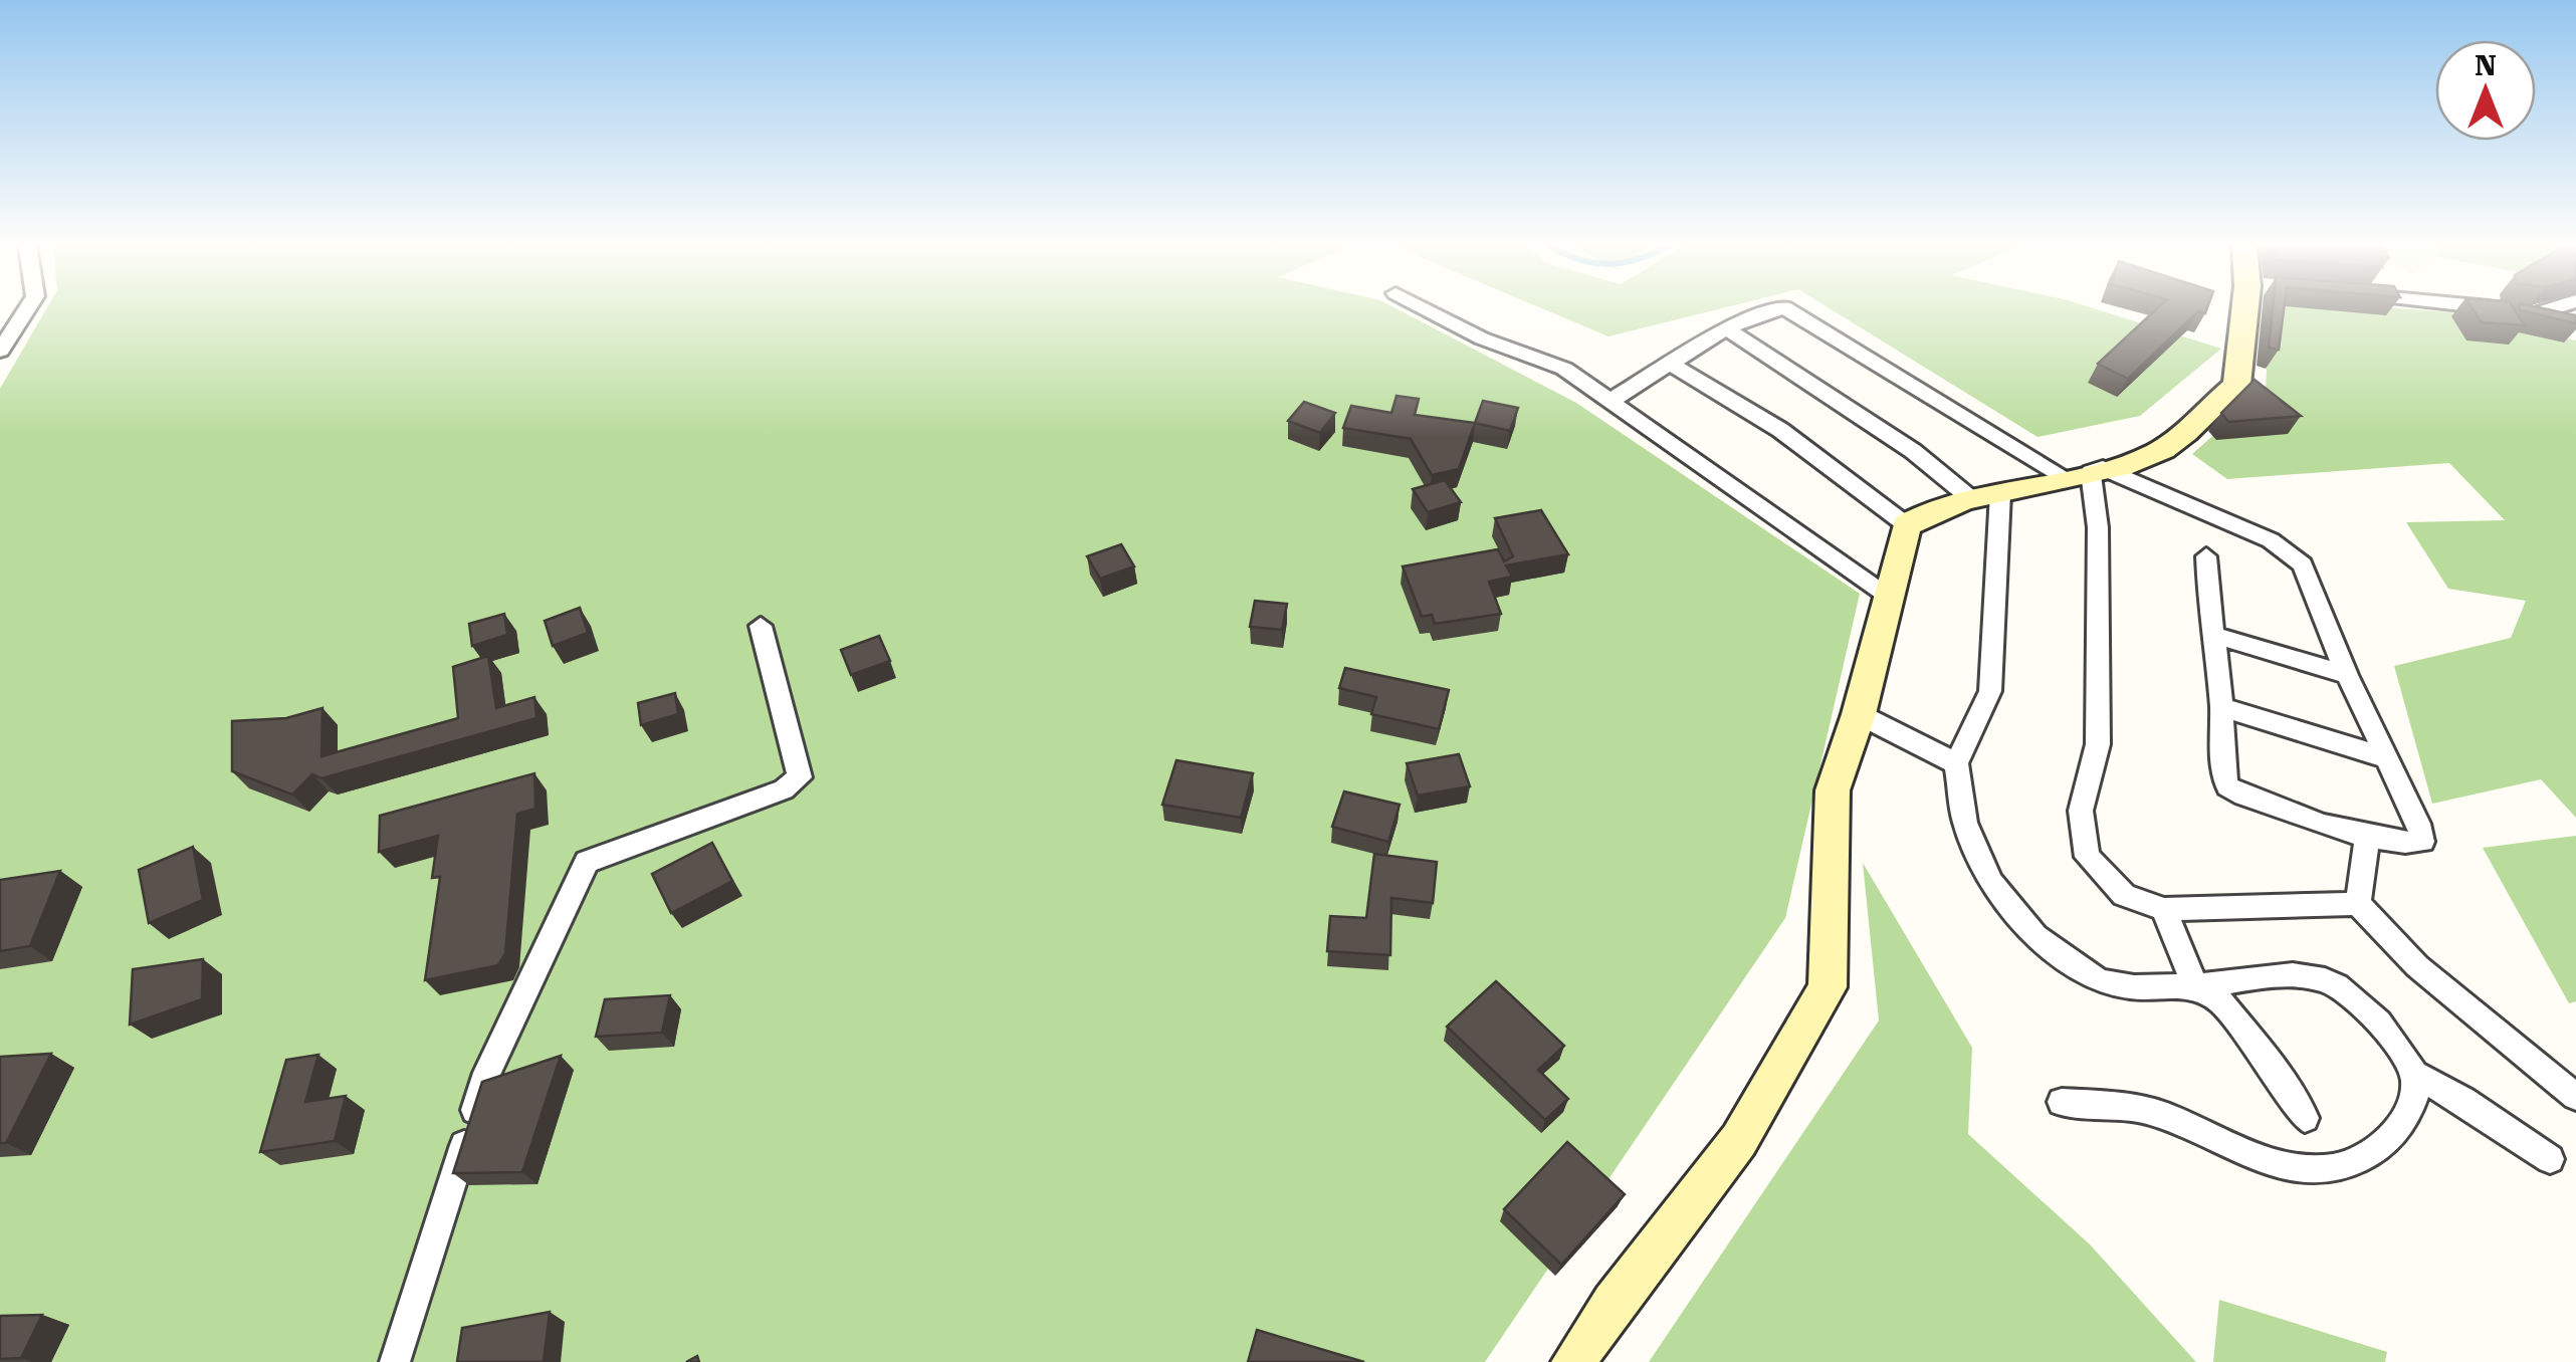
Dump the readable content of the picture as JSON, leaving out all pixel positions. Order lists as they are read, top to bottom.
{
  "north": "top"
}
